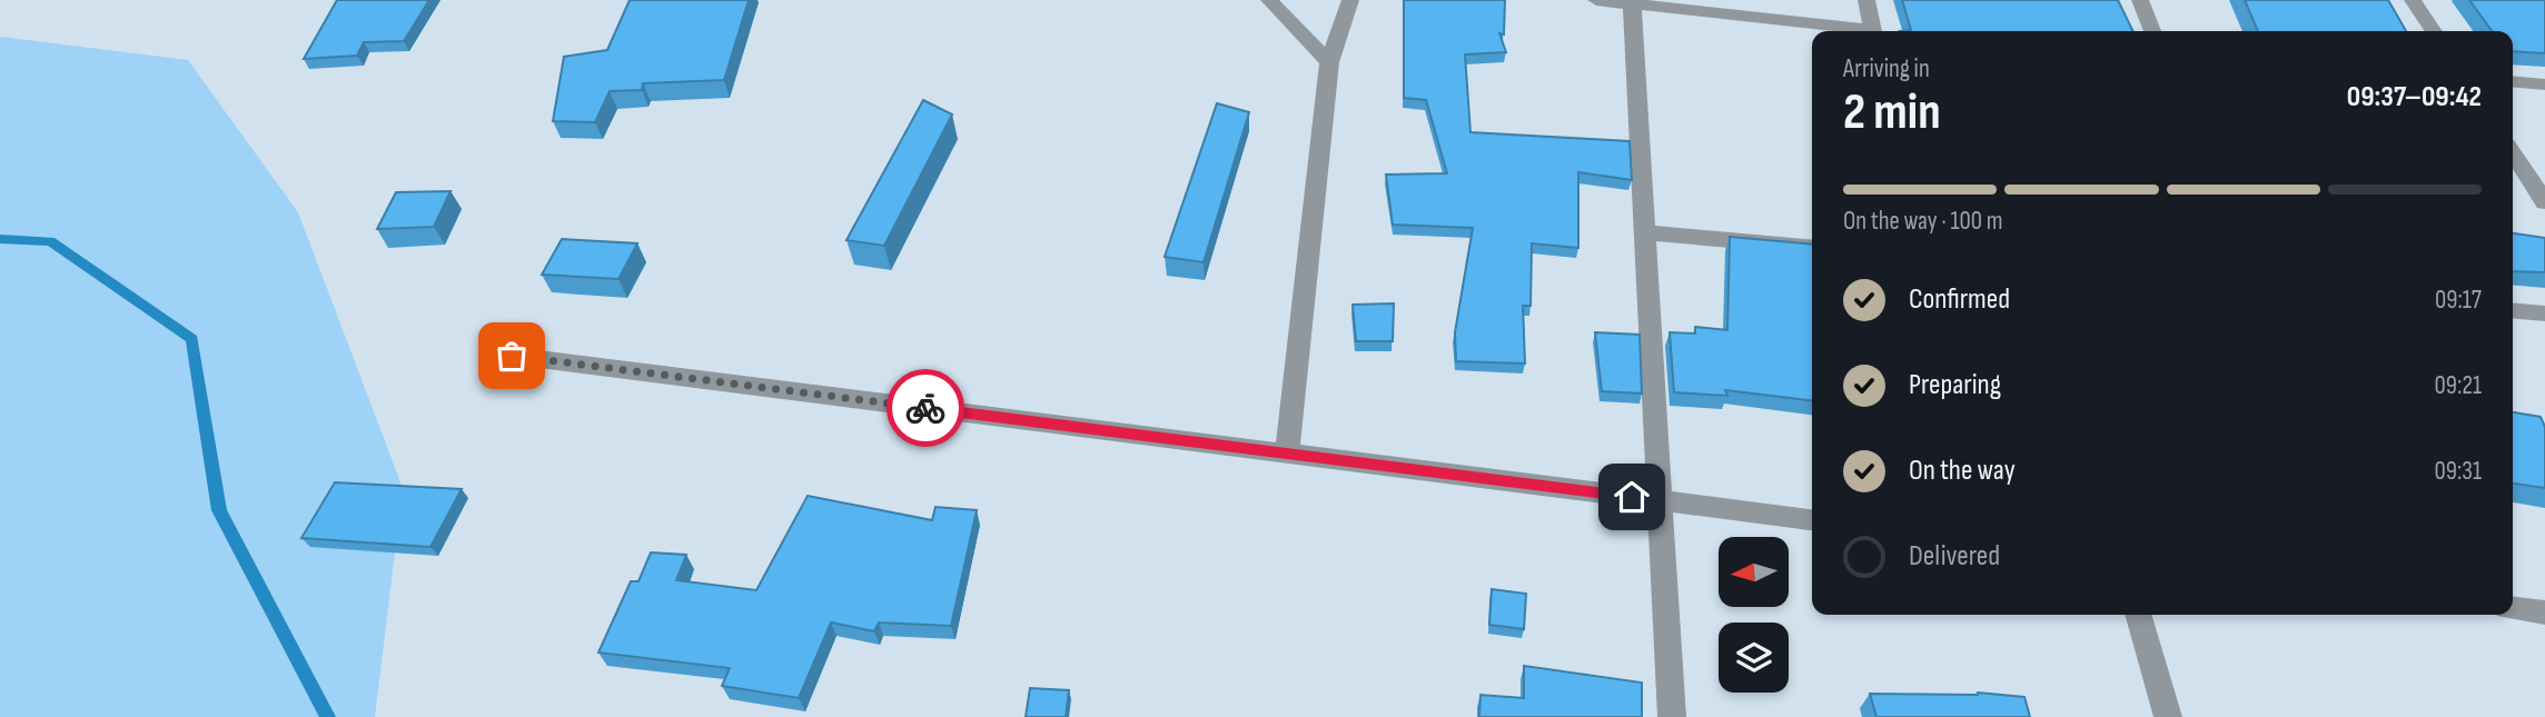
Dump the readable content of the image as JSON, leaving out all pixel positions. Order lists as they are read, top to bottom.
{
  "north": "left",
  "page": {
    "heading": ["2 min", "Arriving in", "09:37–09:42"],
    "bar": "On the way · 100 m",
    "list": [
      ["Confirmed", "09:17"],
      ["Preparing", "09:21"],
      ["On the way", "09:31"],
      "Delivered"
    ]
  }
}
